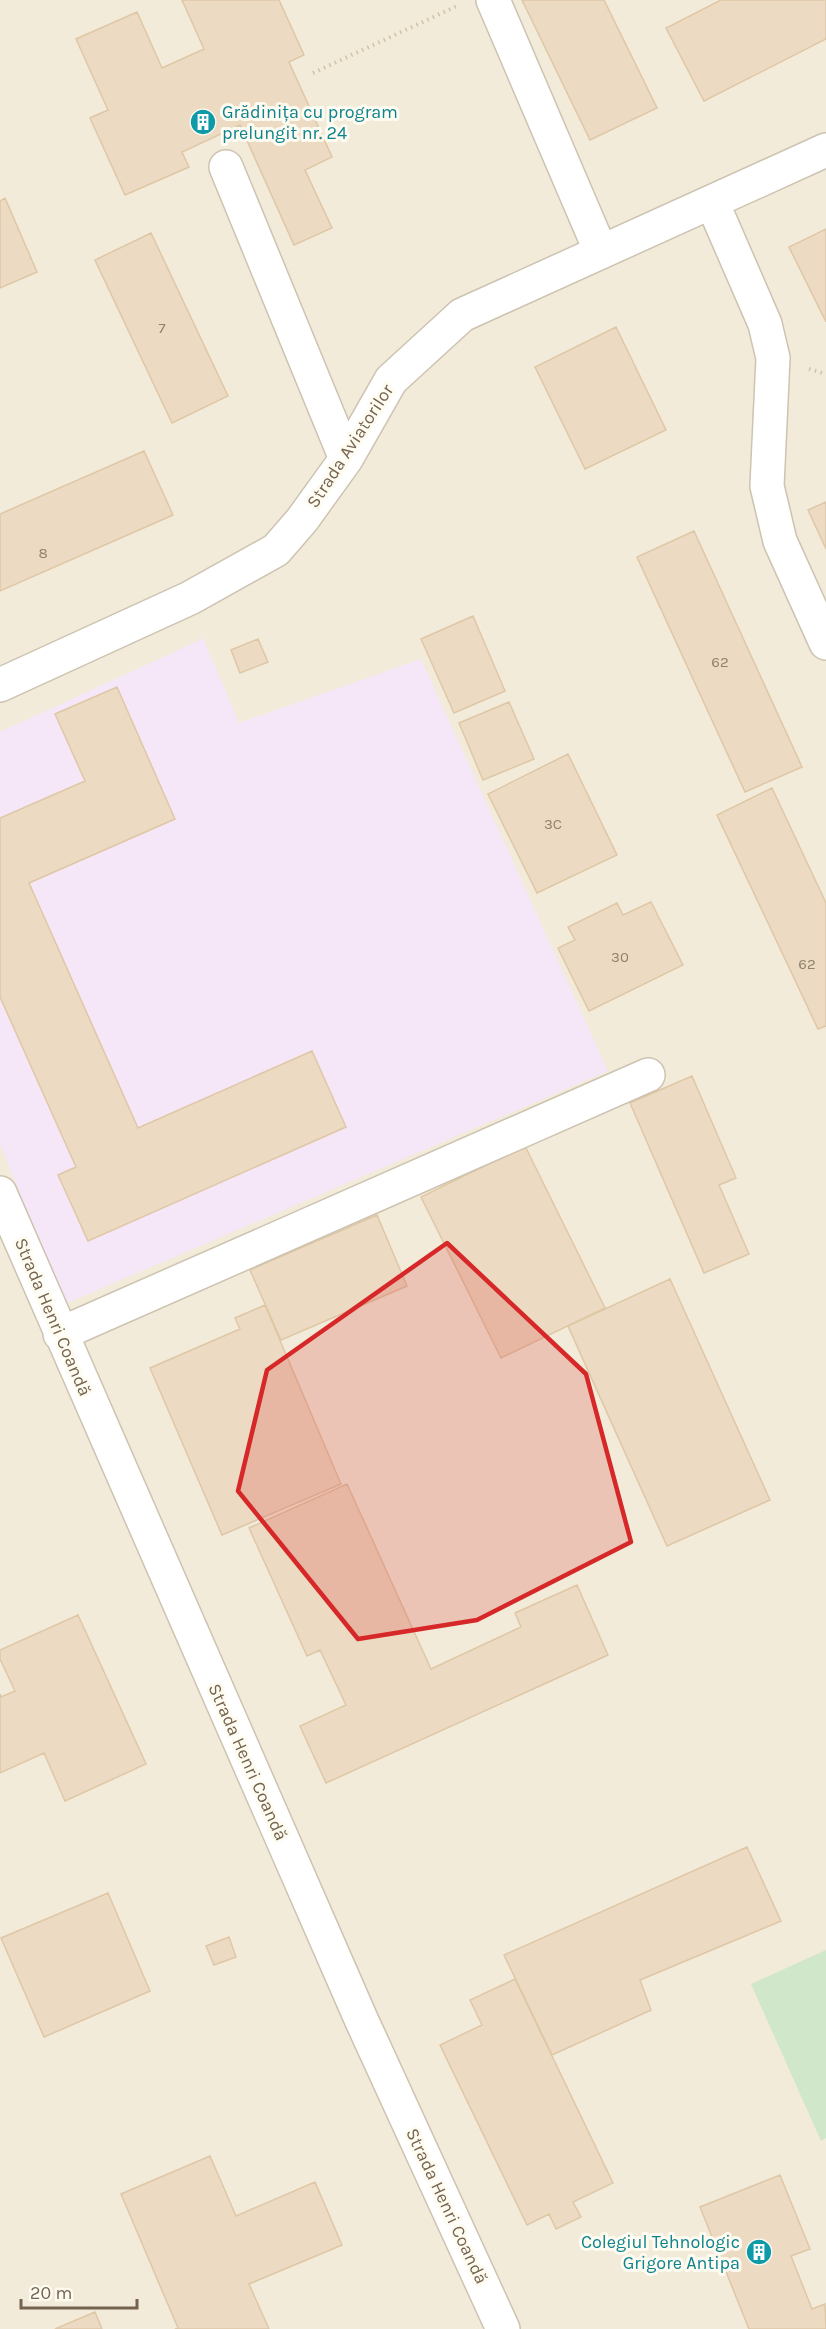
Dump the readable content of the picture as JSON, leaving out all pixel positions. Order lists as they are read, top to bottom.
{
  "streets": {
    "street": ["Strada Aviatorilor", "Strada Henri Coandă"]
  },
  "places": {
    "building": ["Grădinița cu program prelungit nr. 24", "Colegiul Tehnologic Grigore Antipa"]
  },
  "house_numbers": [
    "7",
    "8",
    "62",
    "3C",
    "30",
    "62"
  ],
  "scale_bar": "20 m"
}
